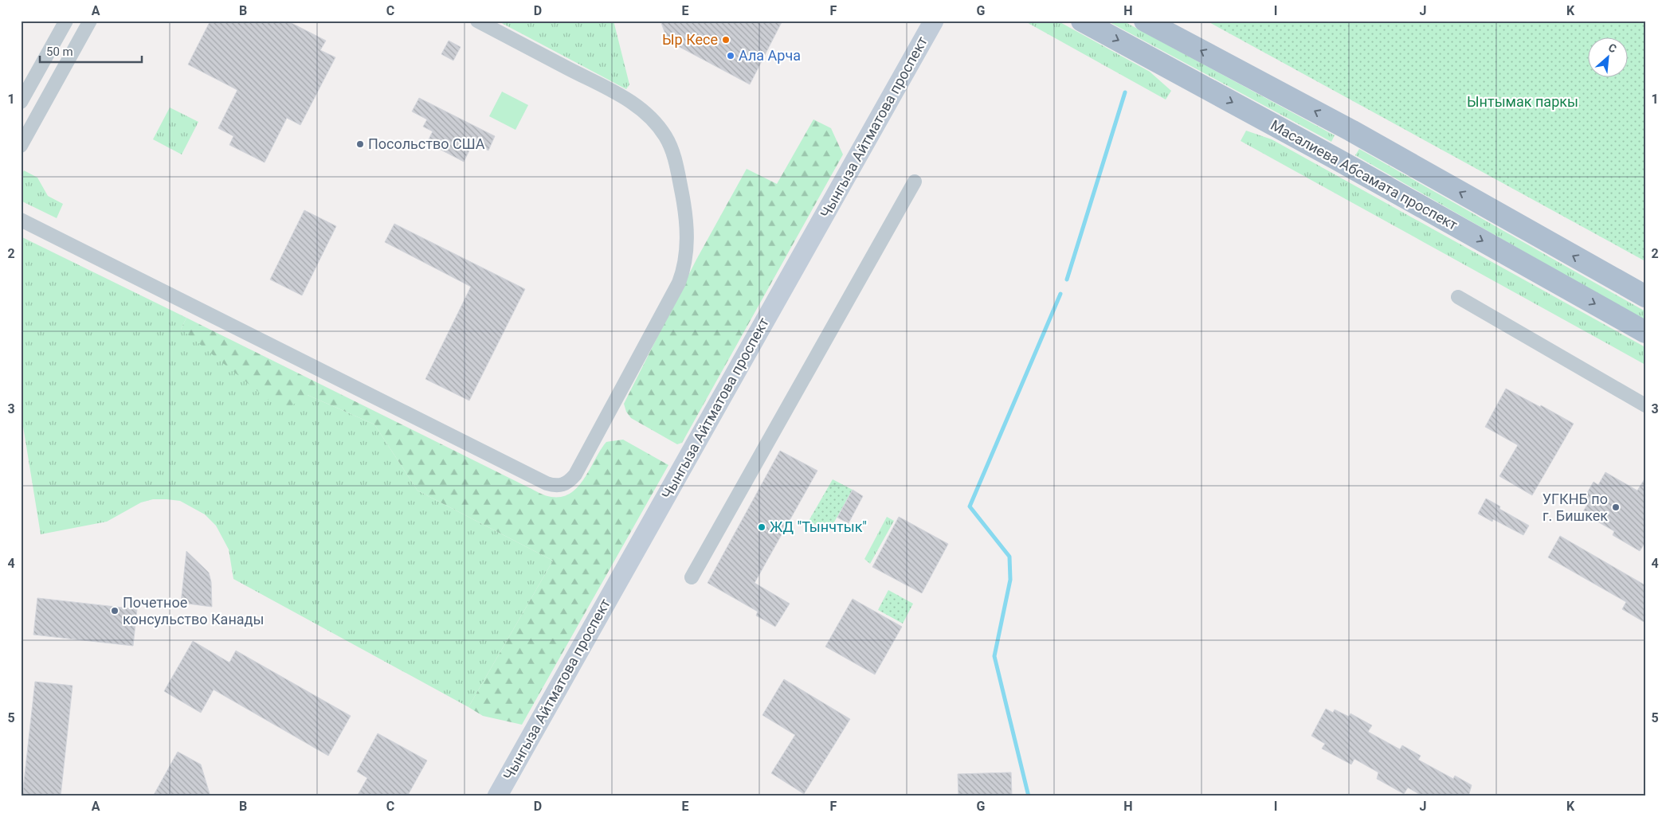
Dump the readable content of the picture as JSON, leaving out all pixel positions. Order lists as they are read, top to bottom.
{
  "streets": {
    "main road": ["Чынгыза Айтматова проспект", "Масалиева Абсамата проспект"]
  },
  "parks": ["Ынтымак паркы"],
  "places": [
    "Ыр Кесе",
    "Ала Арча",
    "Посольство США",
    "УГКНБ по г. Бишкек",
    "ЖД \"Тынчтык\"",
    "Почетное консульство Канады"
  ],
  "scale_bar": "50 m",
  "north": "top right",
  "grid": {
    "columns": [
      "A",
      "B",
      "C",
      "D",
      "E",
      "F",
      "G",
      "H",
      "I",
      "J",
      "K"
    ],
    "rows": [
      "1",
      "2",
      "3",
      "4",
      "5"
    ]
  }
}
